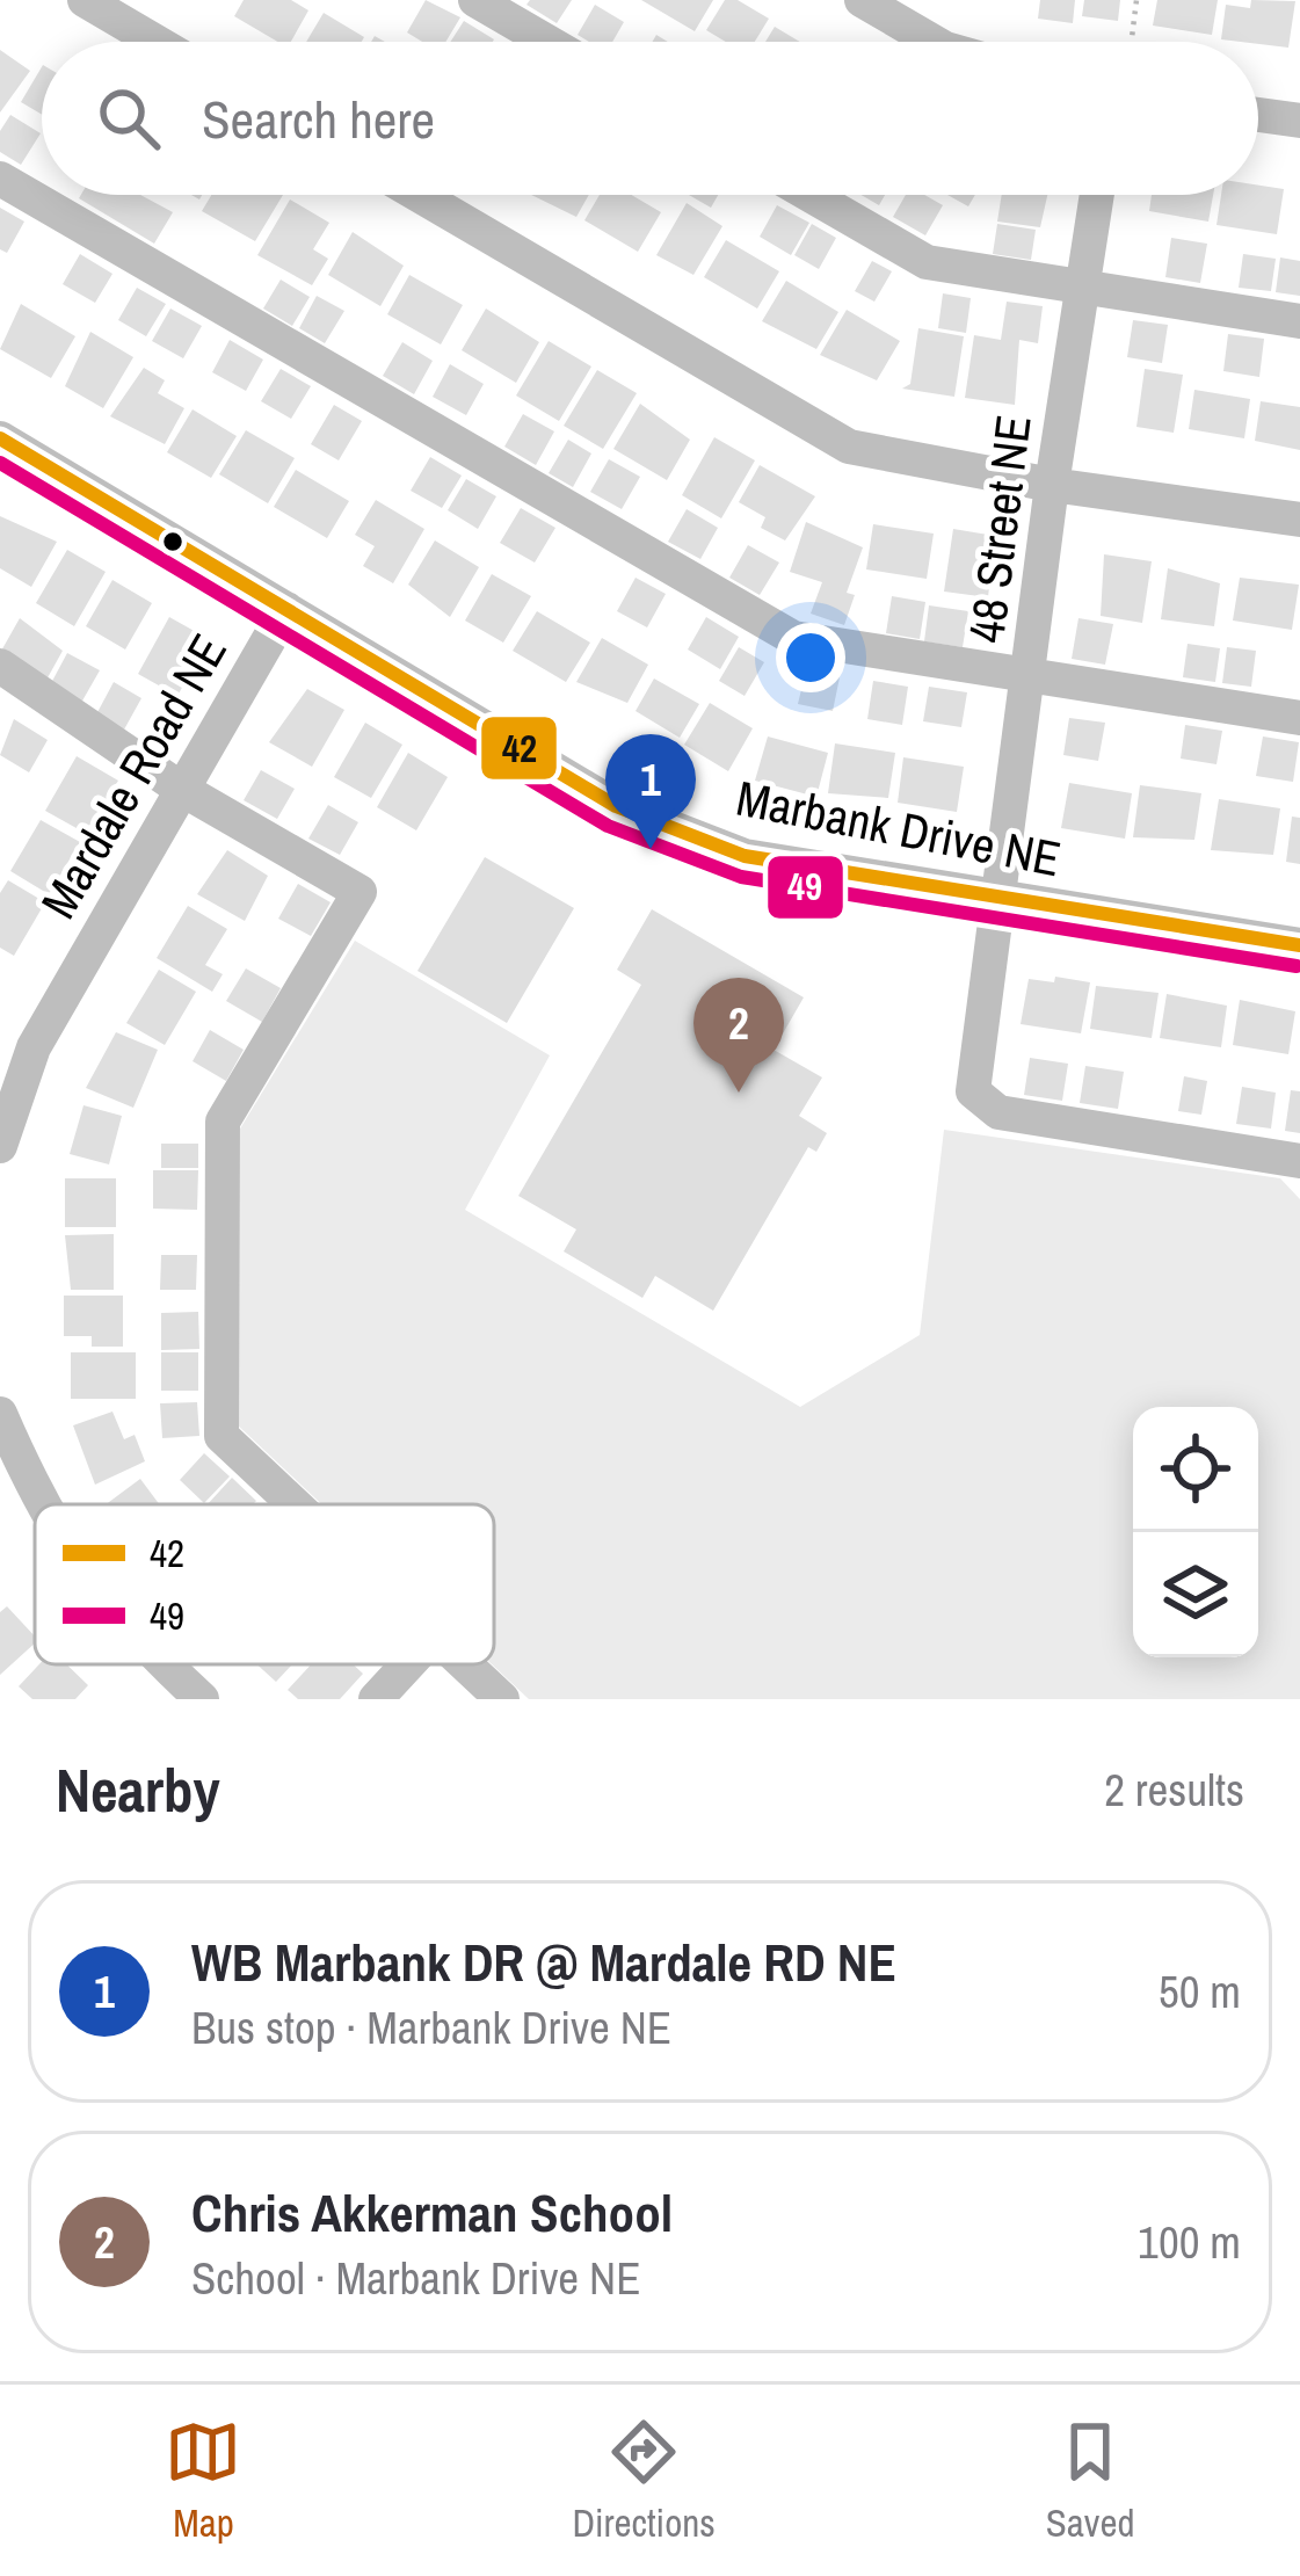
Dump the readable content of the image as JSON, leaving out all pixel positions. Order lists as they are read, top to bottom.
{
  "streets": {
    "street": ["48 Street NE", "Mardale Road NE", "Marbank Drive NE"]
  },
  "crossings": [
    ["48 Street NE", "Marbank Drive NE"],
    ["Mardale Road NE", "Marbank Drive NE"]
  ],
  "lines": ["transit line 42", "transit line 49"],
  "legend": ["42", "49"],
  "page": {
    "search": "Search here",
    "pins": ["1", "2"],
    "heading": ["Nearby", "2 results"],
    "list": [
      {
        "mark": "1",
        "name": "WB Marbank DR @ Mardale RD NE",
        "note": "Bus stop · Marbank Drive NE",
        "value": "50 m"
      },
      {
        "mark": "2",
        "name": "Chris Akkerman School",
        "note": "School · Marbank Drive NE",
        "value": "100 m"
      }
    ],
    "nav": ["Map", "Directions", "Saved"]
  }
}
